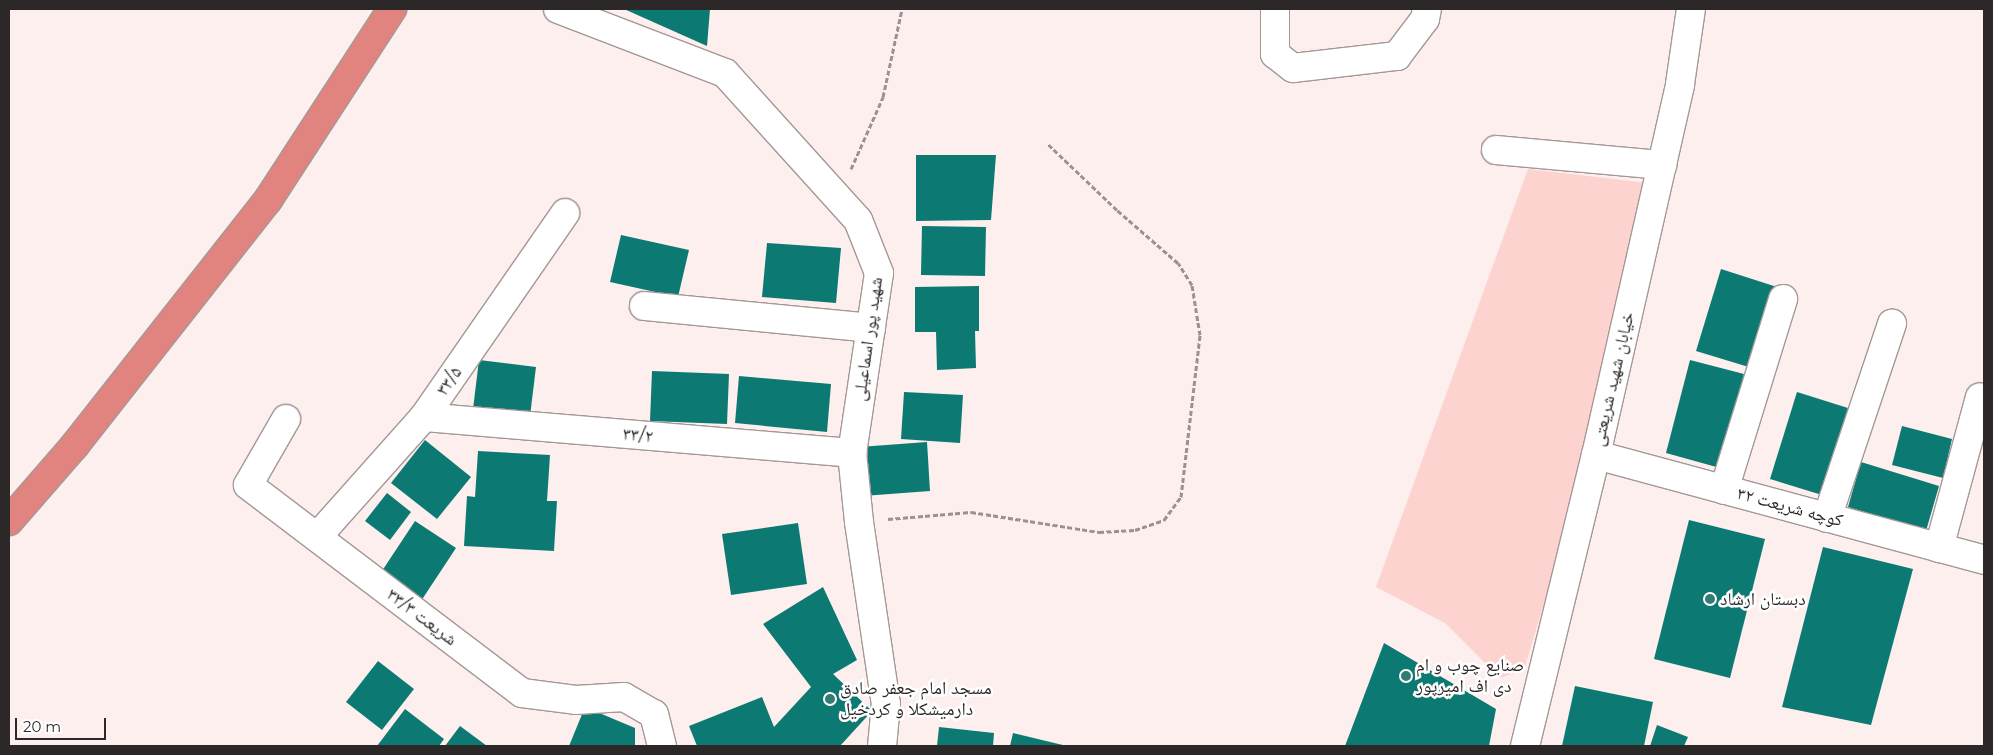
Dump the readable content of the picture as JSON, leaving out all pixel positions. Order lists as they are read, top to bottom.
{
  "streets": {
    "street": [
      "شهید پور اسماعیلی",
      "خیابان شهید شریعتی",
      "۳۳/۵",
      "۳۳/۲",
      "کوچه شریعت ۳۲",
      "شریعت ۳۳/۳"
    ]
  },
  "crossings": [
    ["شهید پور اسماعیلی", "۳۳/۲"],
    ["خیابان شهید شریعتی", "کوچه شریعت ۳۲"],
    ["۳۳/۵", "۳۳/۲"],
    ["۳۳/۵", "شریعت ۳۳/۳"]
  ],
  "places": ["دبستان ارشاد", "صنایع چوب و ام دی اف امیرپور", "مسجد امام جعفر صادق دارمیشکلا و کردخیل"],
  "scale_bar": "20 m"
}
